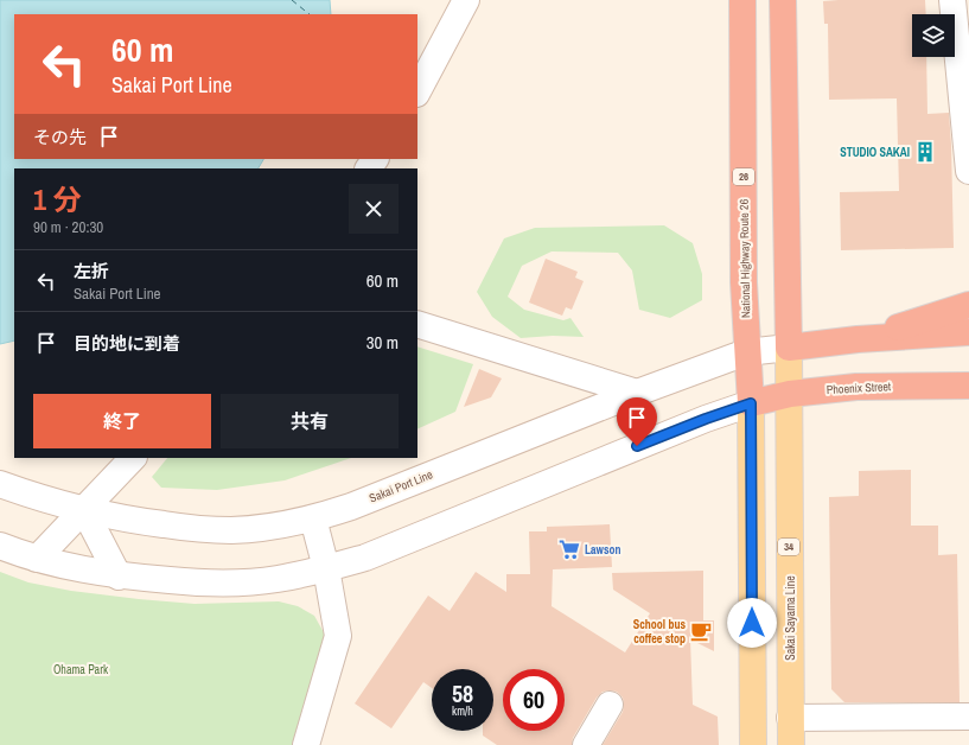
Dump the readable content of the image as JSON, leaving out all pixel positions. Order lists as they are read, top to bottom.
{
  "streets": {
    "highway": ["26", "National Highway Route 26", "Phoenix Street"],
    "main road": ["Sakai Port Line", "34", "Sakai Sayama Line"]
  },
  "crossings": [
    ["National Highway Route 26", "Phoenix Street"],
    ["National Highway Route 26", "Sakai Port Line"],
    ["Phoenix Street", "Sakai Sayama Line"],
    ["Sakai Port Line", "Sakai Sayama Line"]
  ],
  "parks": ["Ohama Park"],
  "places": {
    "building": ["STUDIO SAKAI"],
    "supermarket": ["Lawson"],
    "cafe": ["School bus coffee stop"]
  },
  "page": {
    "turn": ["60 m", "Sakai Port Line"],
    "then": "その先",
    "heading": ["1 分", "90 m · 20:30"],
    "list": [
      {
        "name": "左折",
        "note": "Sakai Port Line",
        "value": "60 m"
      },
      {
        "name": "目的地に到着",
        "value": "30 m"
      }
    ],
    "buttons": ["終了", "共有"],
    "speed": "58 km/h",
    "limit": "60"
  }
}
